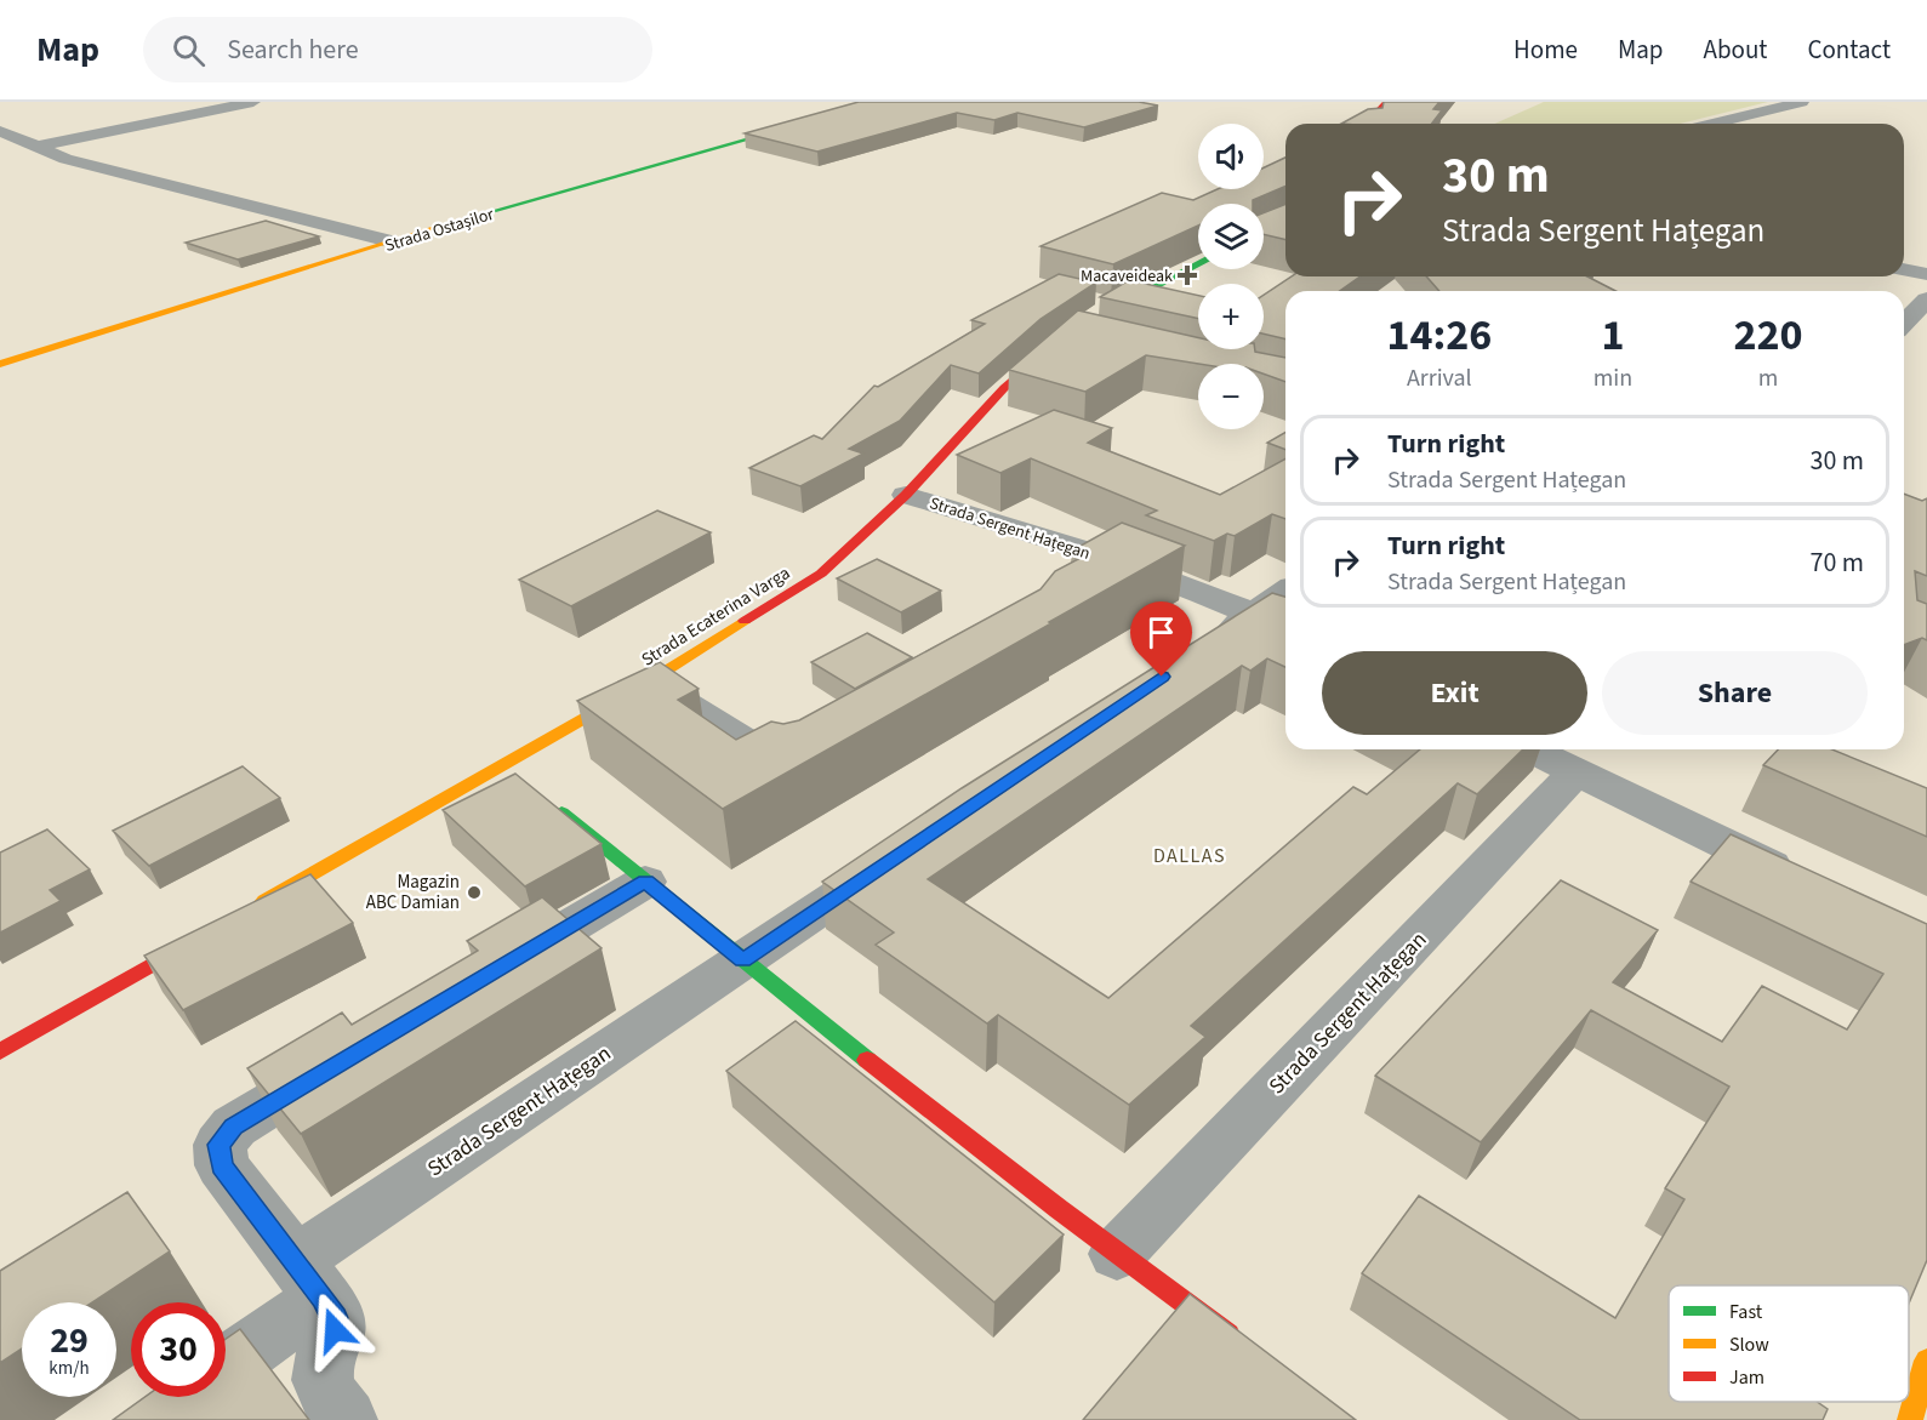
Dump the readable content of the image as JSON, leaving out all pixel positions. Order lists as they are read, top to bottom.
{
  "streets": {
    "street": ["Strada Ostașilor", "Strada Sergent Hațegan", "Strada Ecaterina Varga"]
  },
  "crossings": [
    ["Strada Sergent Hațegan", "Strada Ecaterina Varga"]
  ],
  "districts": ["DALLAS"],
  "places": {
    "health": ["Macaveideak"],
    "other": ["Magazin ABC Damian"]
  },
  "legend": ["Fast", "Slow", "Jam"],
  "page": {
    "header": "Map",
    "search": "Search here",
    "nav": [
      "Home",
      "Map",
      "About",
      "Contact"
    ],
    "map_buttons": ["+", "−"],
    "turn": ["30 m", "Strada Sergent Hațegan"],
    "eta": [
      "14:26",
      "Arrival",
      "1",
      "min",
      "220",
      "m"
    ],
    "list": [
      {
        "name": "Turn right",
        "note": "Strada Sergent Hațegan",
        "value": "30 m"
      },
      {
        "name": "Turn right",
        "note": "Strada Sergent Hațegan",
        "value": "70 m"
      }
    ],
    "buttons": ["Exit", "Share"],
    "speed": "29 km/h",
    "limit": "30"
  }
}
